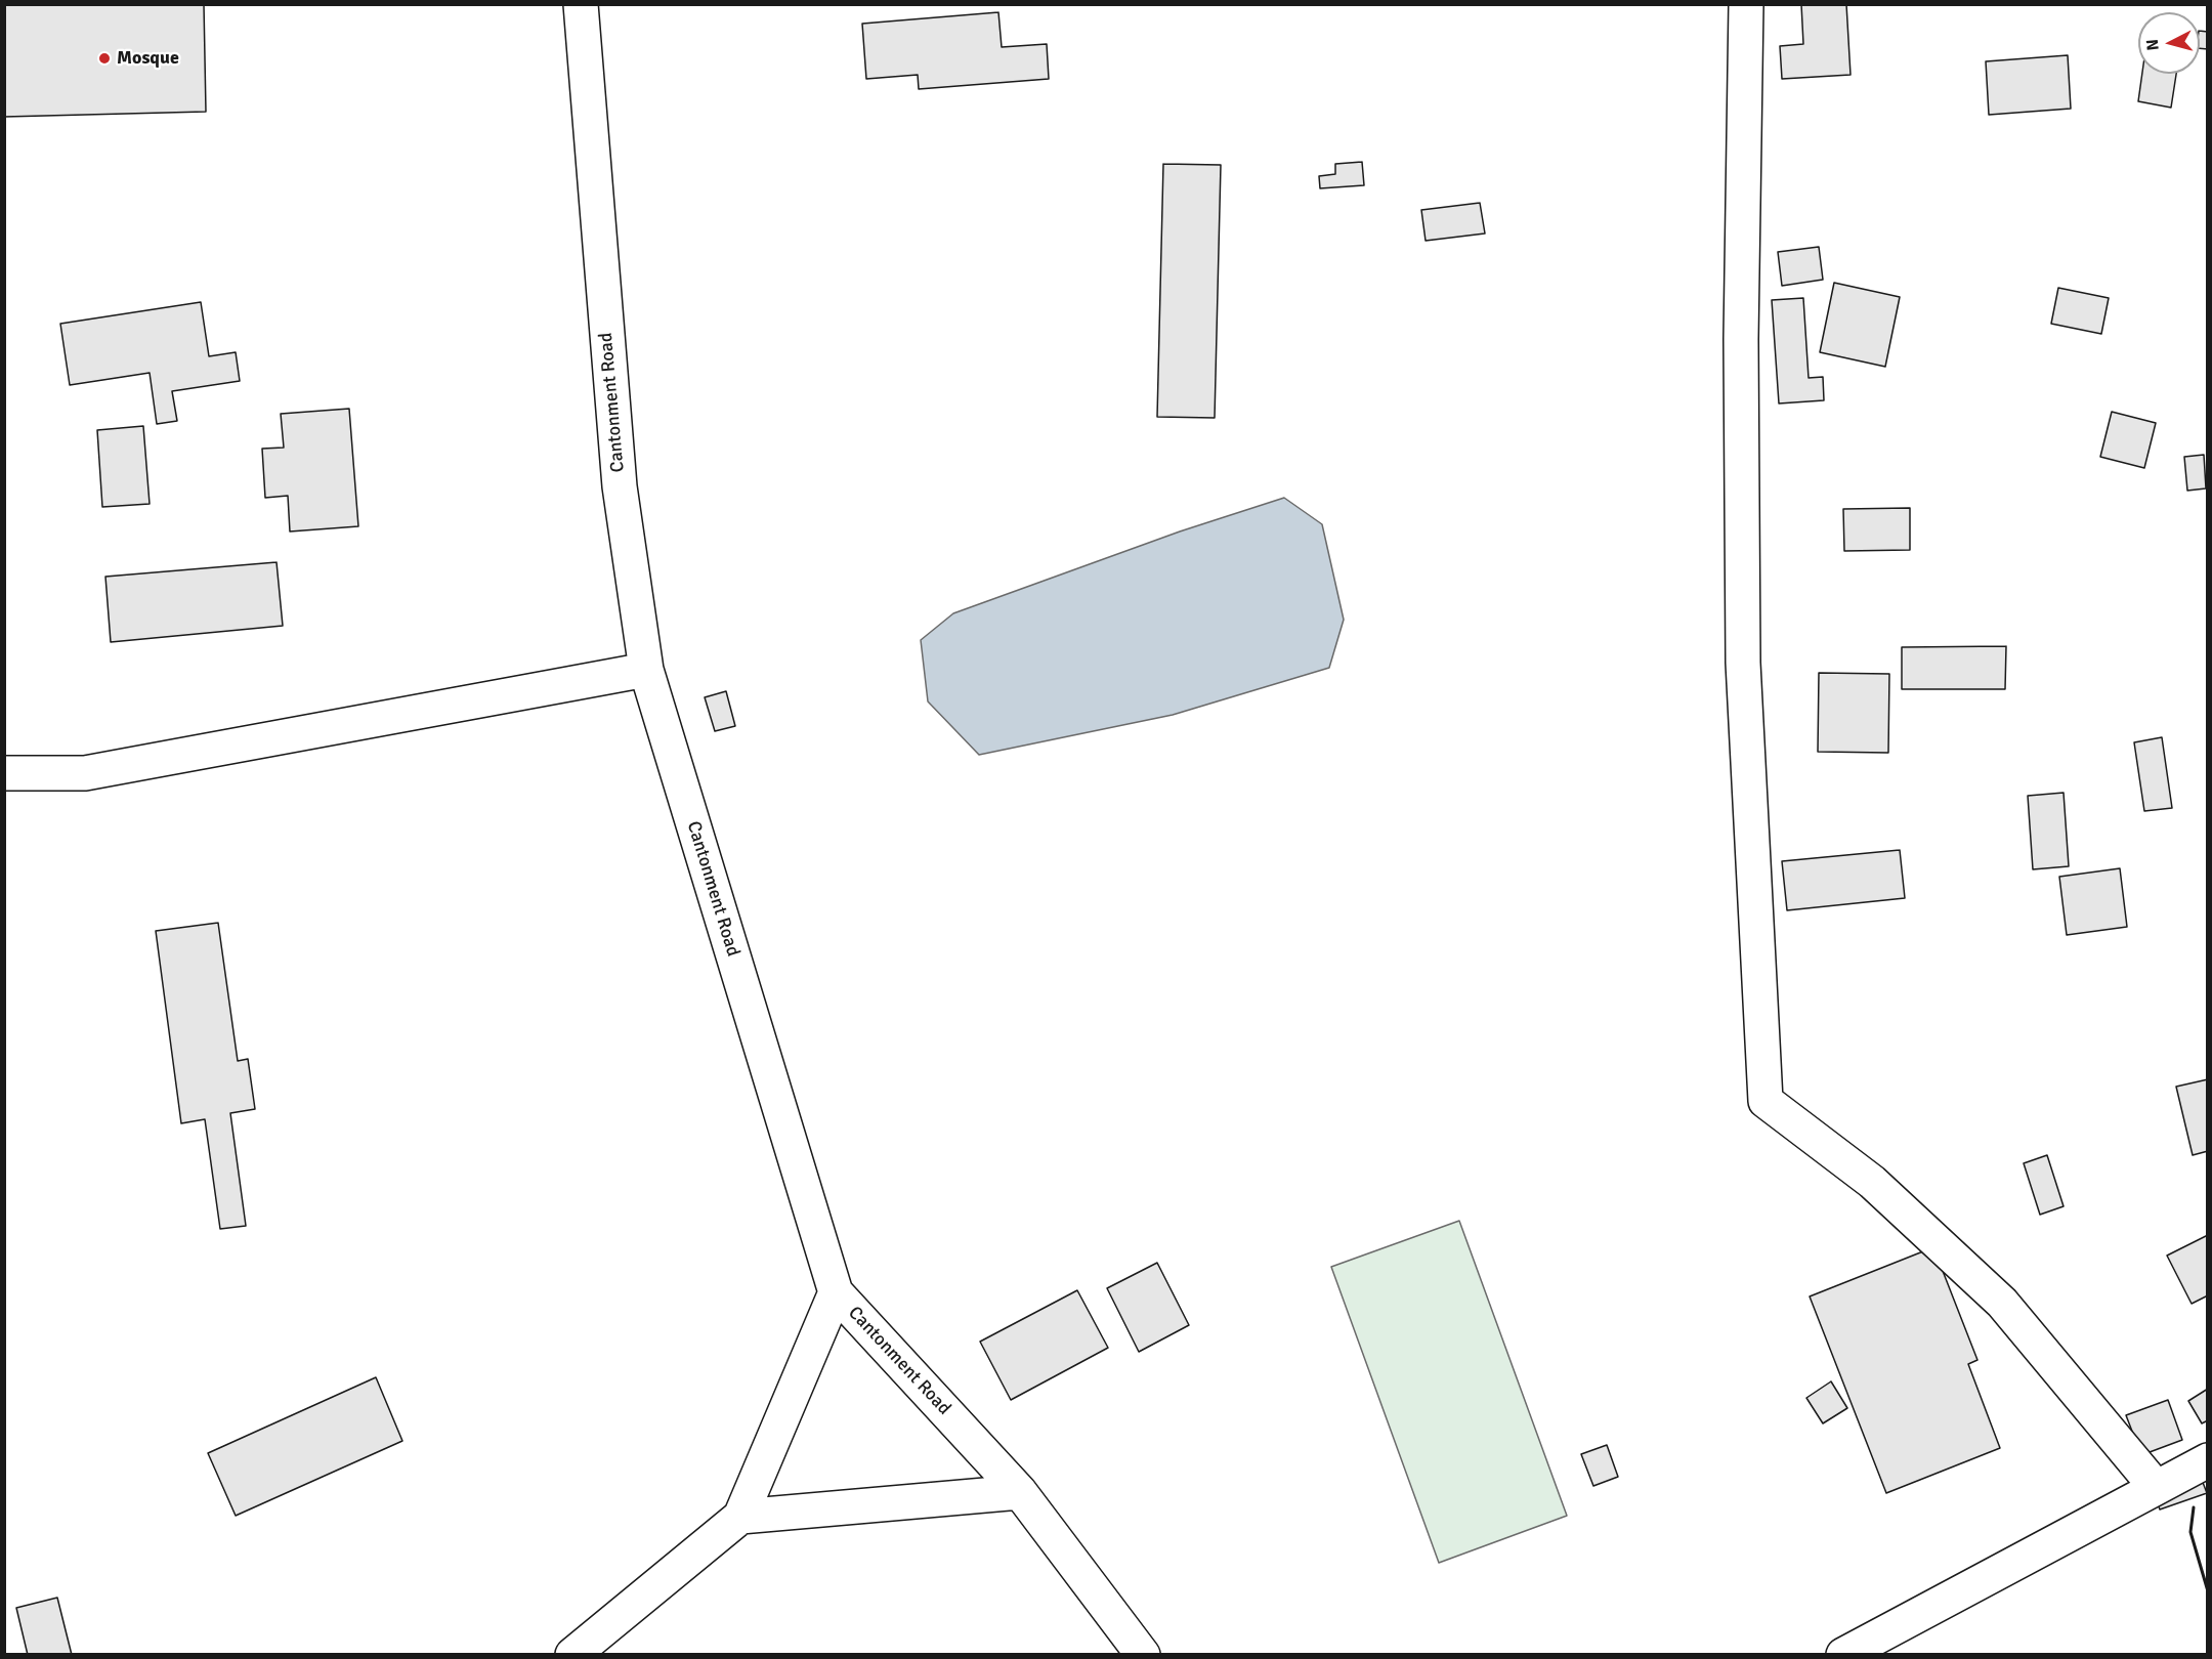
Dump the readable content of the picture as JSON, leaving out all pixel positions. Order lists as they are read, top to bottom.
{
  "streets": {
    "street": ["Cantonment Road"]
  },
  "places": ["Mosque"],
  "north": "left"
}
